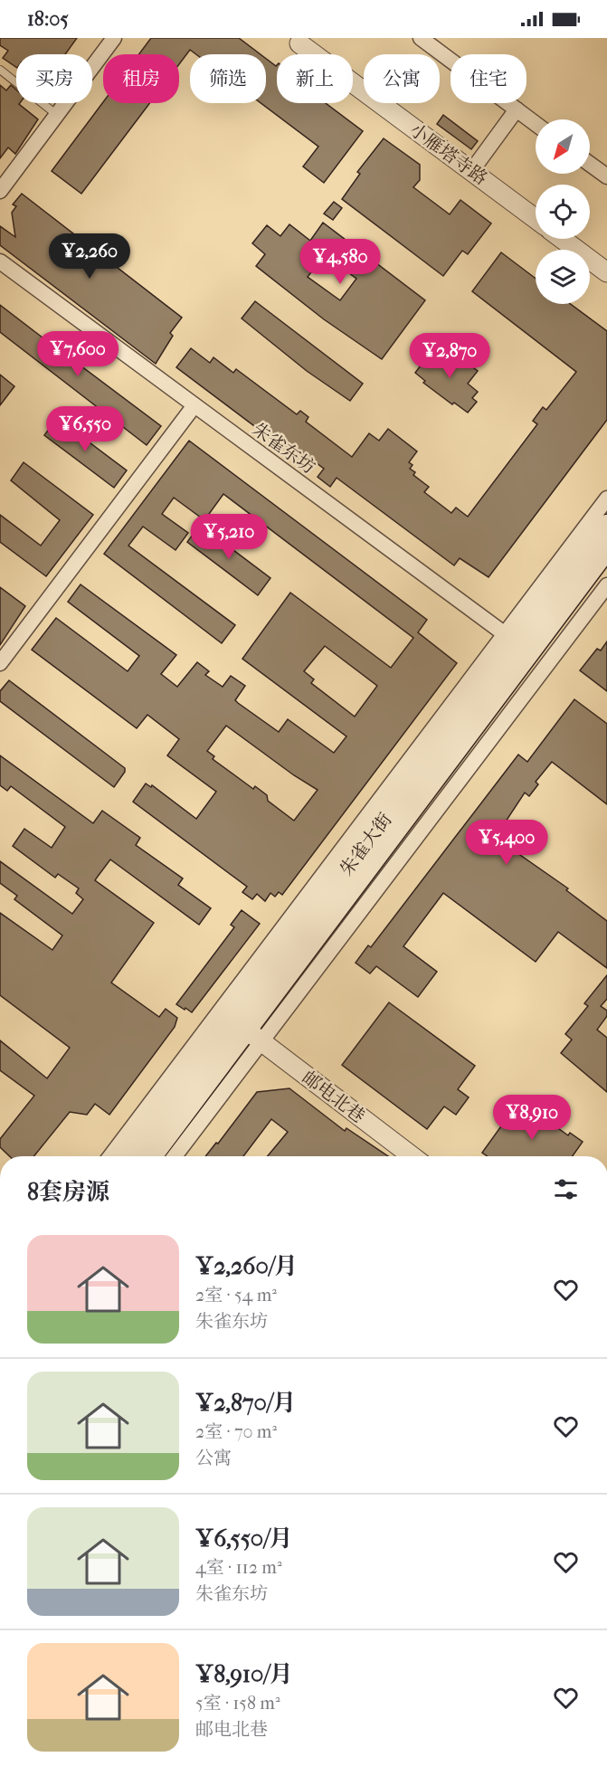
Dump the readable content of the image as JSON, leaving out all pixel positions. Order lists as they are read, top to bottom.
{
  "streets": {
    "main road": ["朱雀大街"],
    "street": ["小雁塔寺路", "朱雀东坊", "邮电北巷"]
  },
  "crossings": [
    ["朱雀东坊", "朱雀大街"],
    ["朱雀大街", "邮电北巷"]
  ],
  "north": "bottom left",
  "page": {
    "status": "18:05",
    "chip": [
      "买房",
      "租房",
      "筛选",
      "新上",
      "公寓",
      "住宅"
    ],
    "price": [
      "¥2,260",
      "¥4,580",
      "¥7,600",
      "¥2,870",
      "¥6,550",
      "¥5,210",
      "¥5,400",
      "¥8,910"
    ],
    "heading": "8套房源",
    "list": [
      {
        "name": "¥2,260/月",
        "note": "2室 · 54 m² · 朱雀东坊"
      },
      {
        "name": "¥2,870/月",
        "note": "2室 · 70 m² · 公寓"
      },
      {
        "name": "¥6,550/月",
        "note": "4室 · 112 m² · 朱雀东坊"
      },
      {
        "name": "¥8,910/月",
        "note": "5室 · 158 m² · 邮电北巷"
      }
    ]
  }
}
